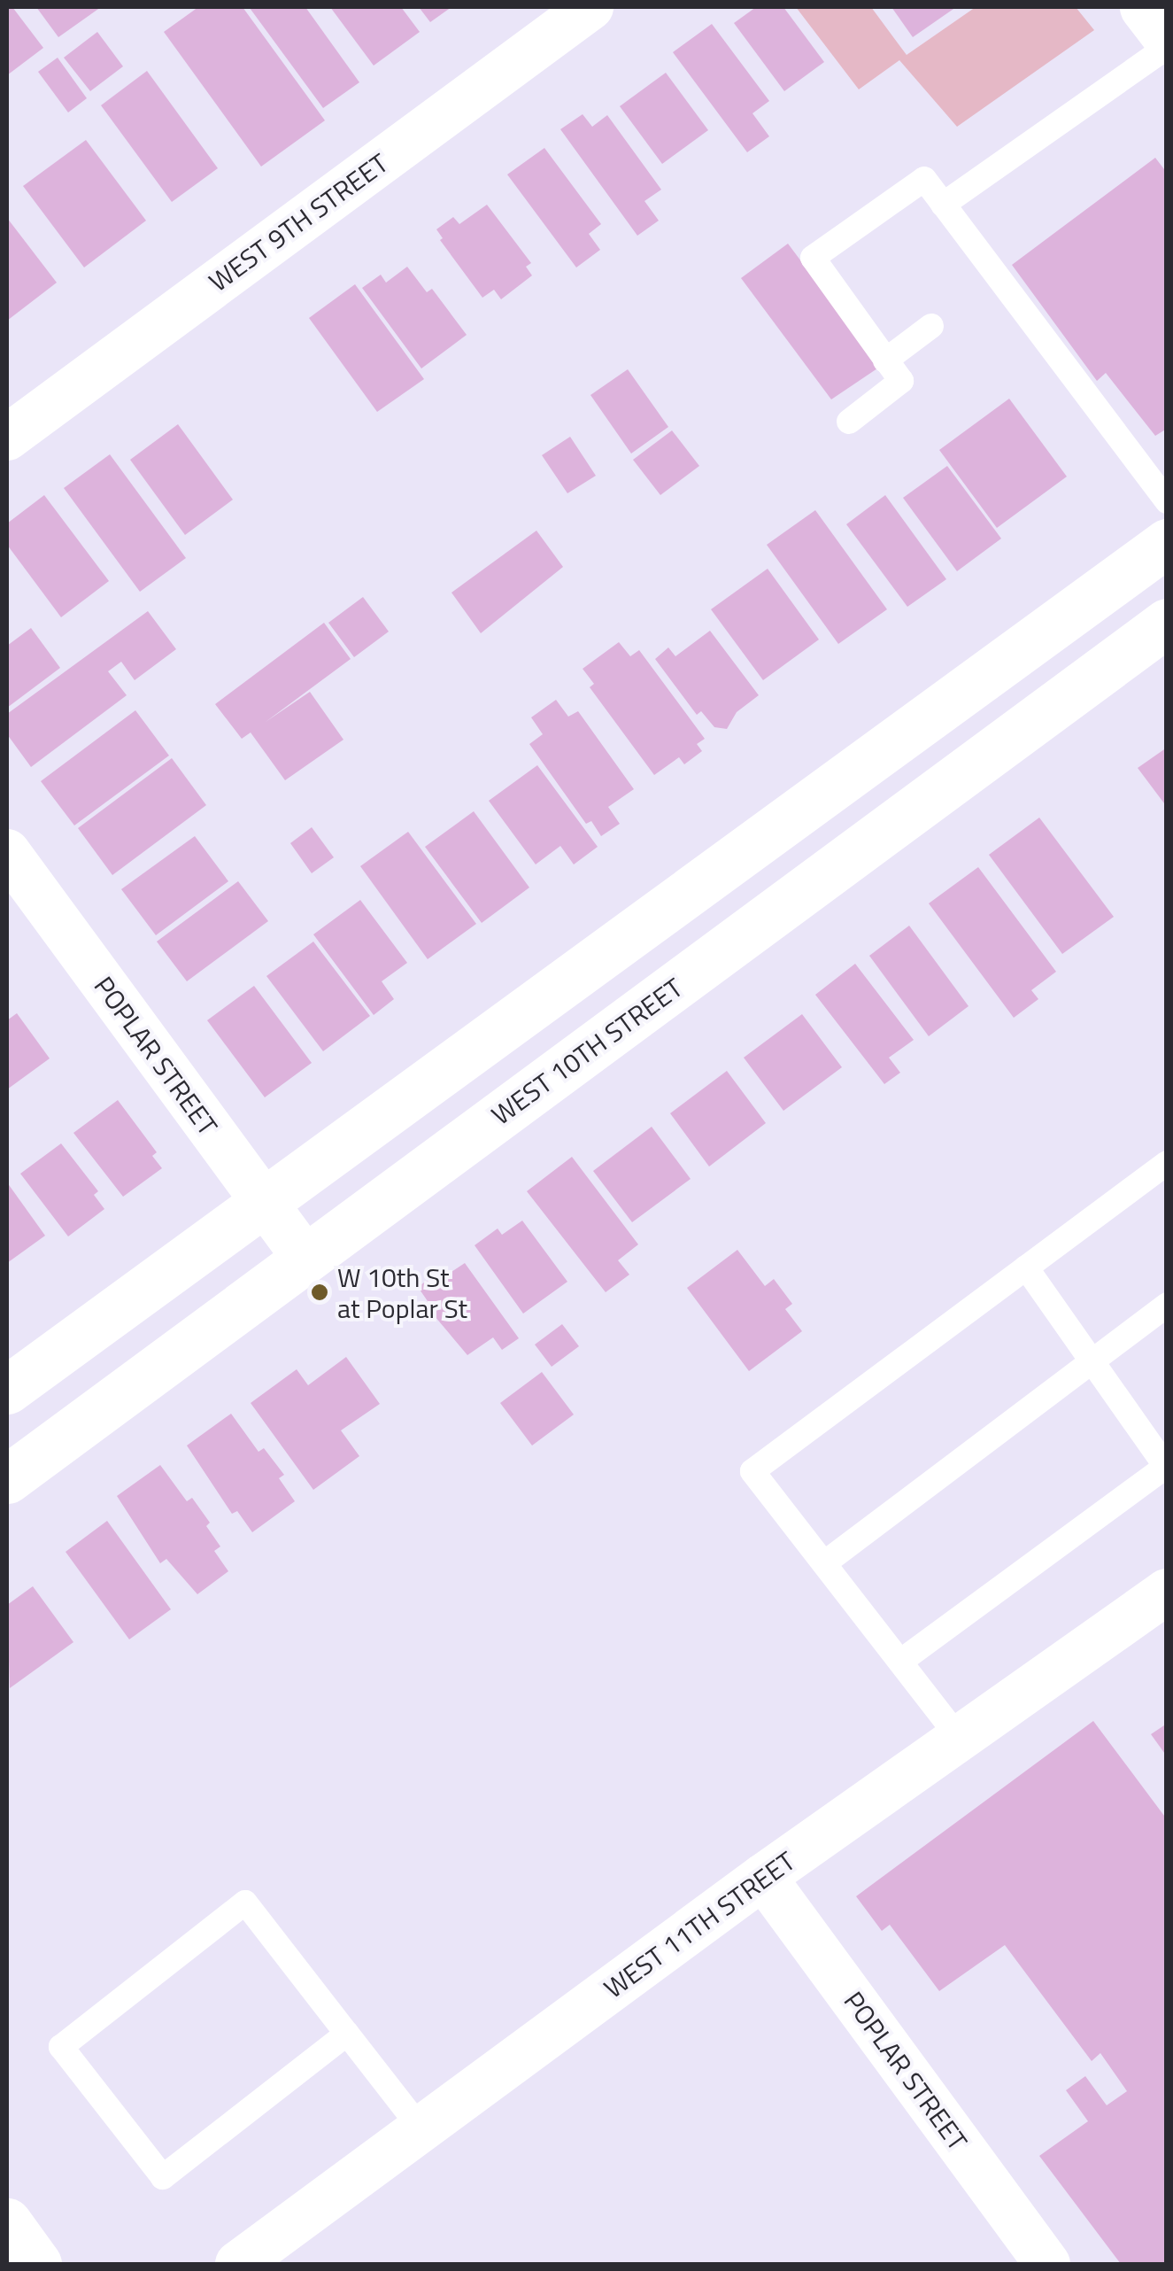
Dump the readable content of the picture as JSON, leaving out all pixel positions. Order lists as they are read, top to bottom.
{
  "streets": {
    "street": [
      "WEST 9TH STREET",
      "WEST 10TH STREET",
      "POPLAR STREET",
      "WEST 11TH STREET"
    ]
  },
  "crossings": [
    ["WEST 10TH STREET", "POPLAR STREET"],
    ["POPLAR STREET", "WEST 11TH STREET"]
  ],
  "places": ["W 10th St at Poplar St"]
}
